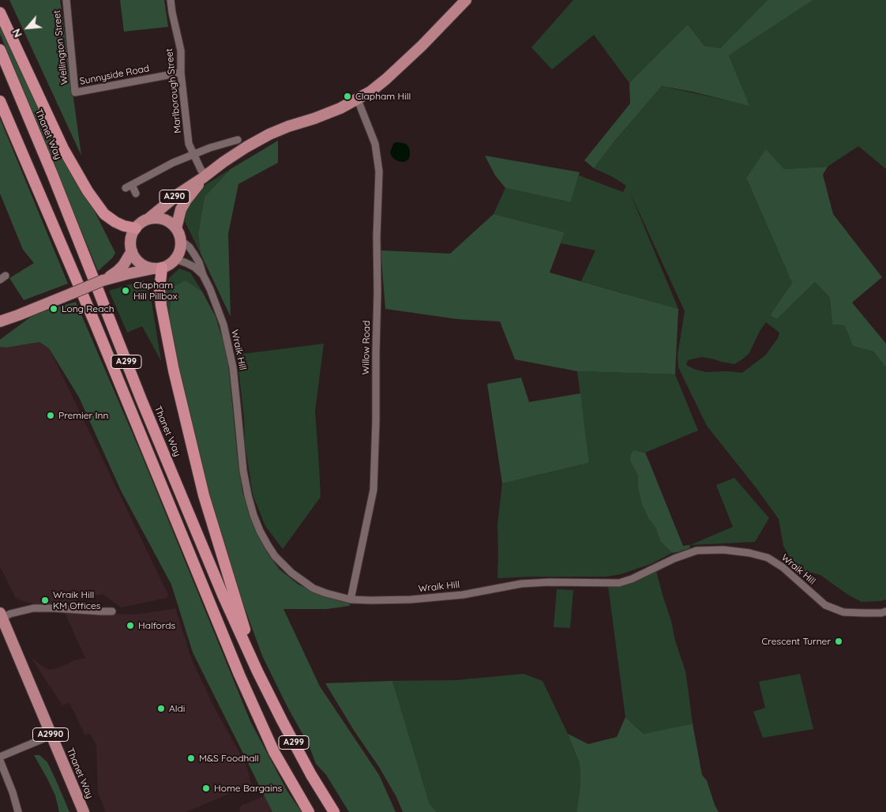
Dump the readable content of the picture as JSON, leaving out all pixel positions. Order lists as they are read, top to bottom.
{
  "streets": {
    "highway": ["Thanet Way", "A299"],
    "main road": ["A290", "A2990"],
    "street": [
      "Wellington Street",
      "Sunnyside Road",
      "Marlborough Street",
      "Willow Road",
      "Wraik Hill"
    ]
  },
  "crossings": [
    ["Wellington Street", "Sunnyside Road"],
    ["Sunnyside Road", "Marlborough Street"],
    ["Marlborough Street", "A290"],
    ["A290", "Willow Road"],
    ["A290", "Wraik Hill"],
    ["Willow Road", "Wraik Hill"]
  ],
  "places": [
    "Clapham Hill",
    "Clapham Hill Pillbox",
    "Long Reach",
    "Premier Inn",
    "Wraik Hill KM Offices",
    "Halfords",
    "Crescent Turner",
    "Aldi",
    "M&S Foodhall",
    "Home Bargains"
  ],
  "north": "bottom left"
}
